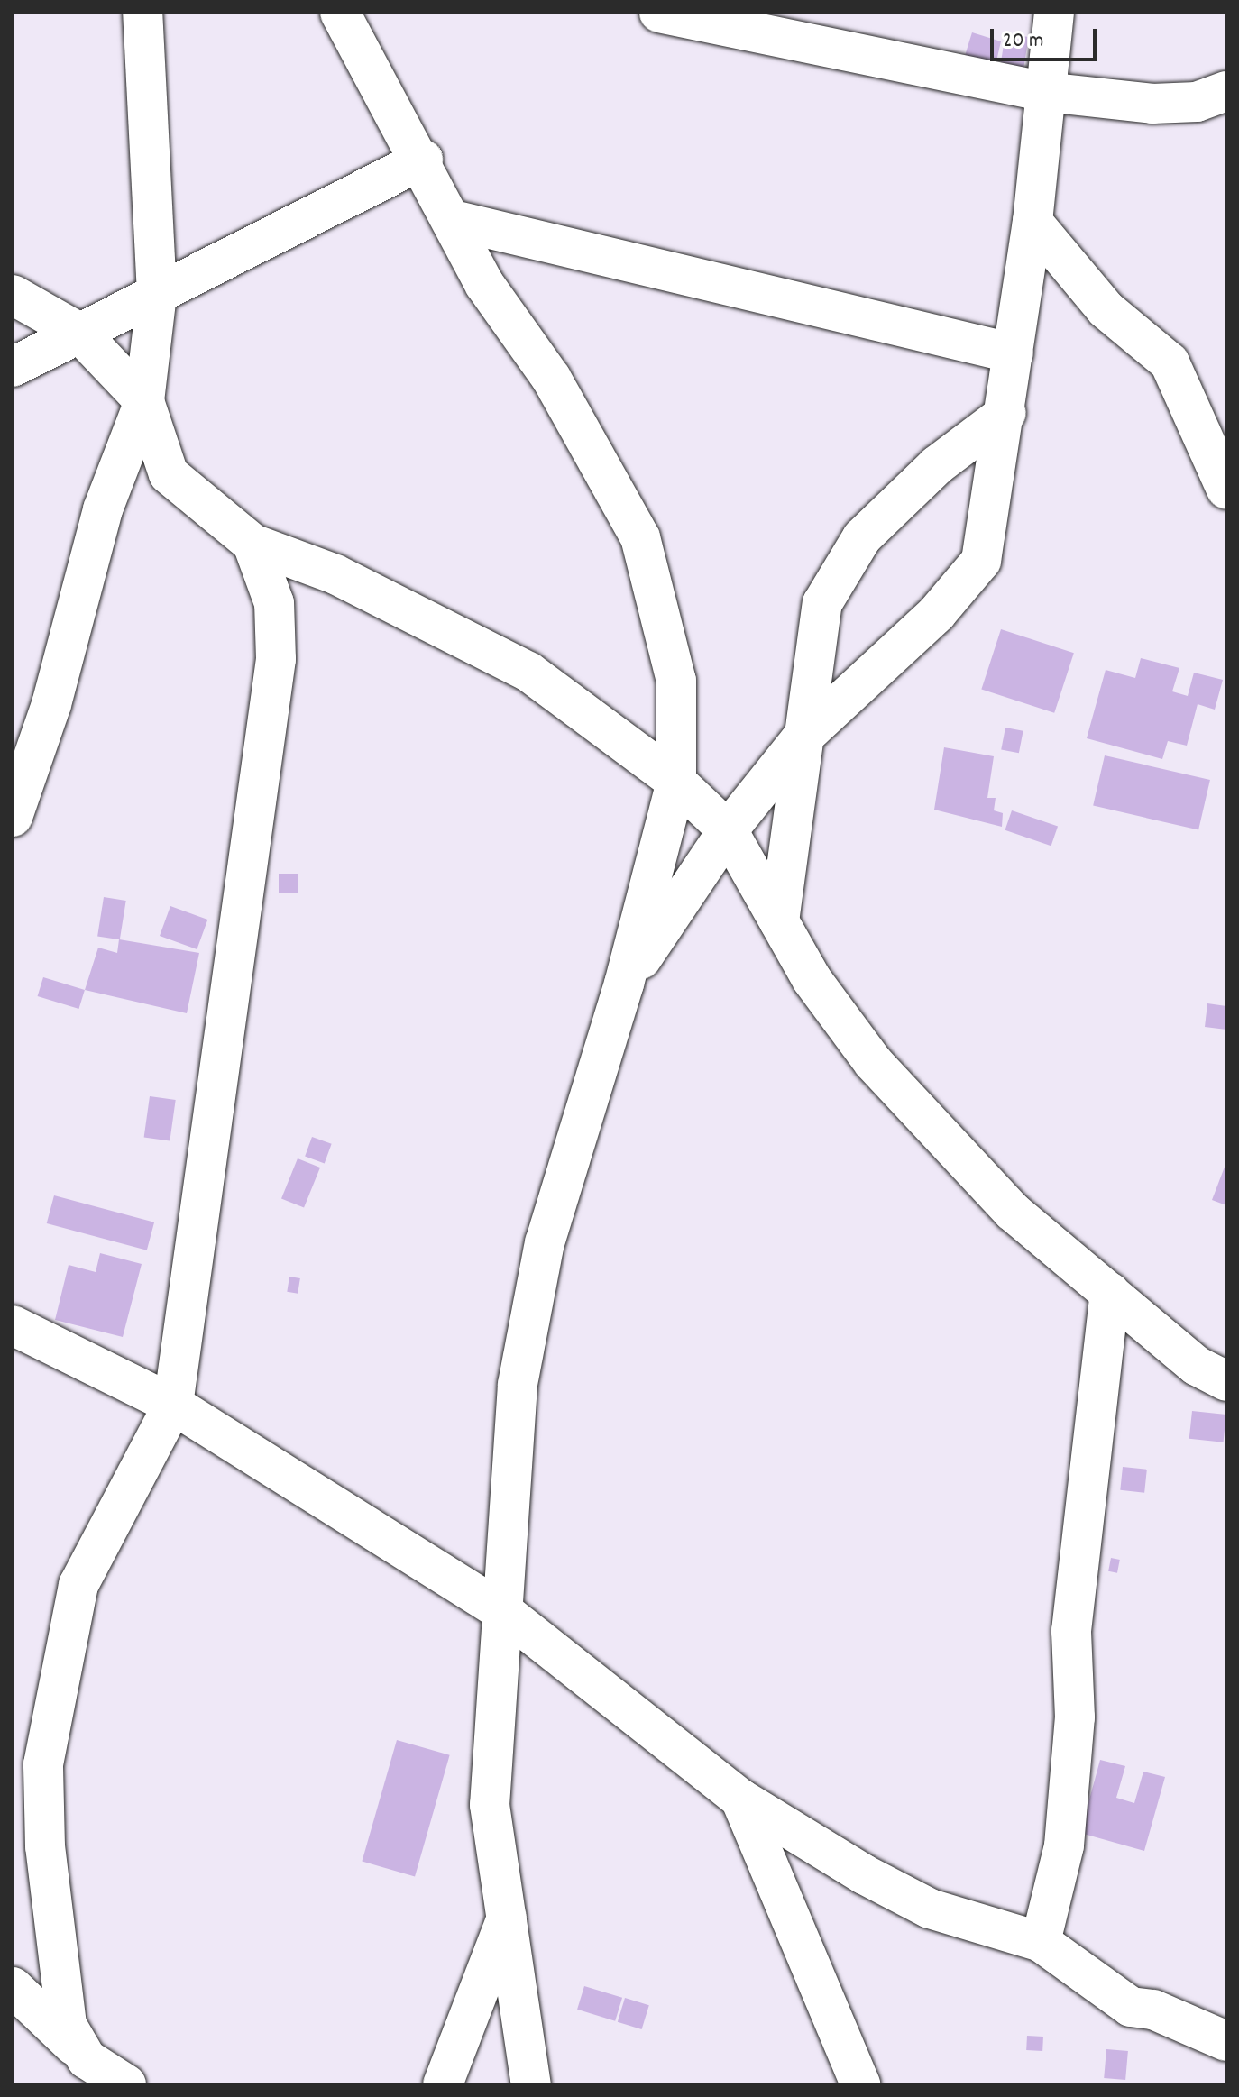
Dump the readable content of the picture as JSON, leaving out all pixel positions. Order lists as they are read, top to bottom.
{
  "scale_bar": "20 m"
}
